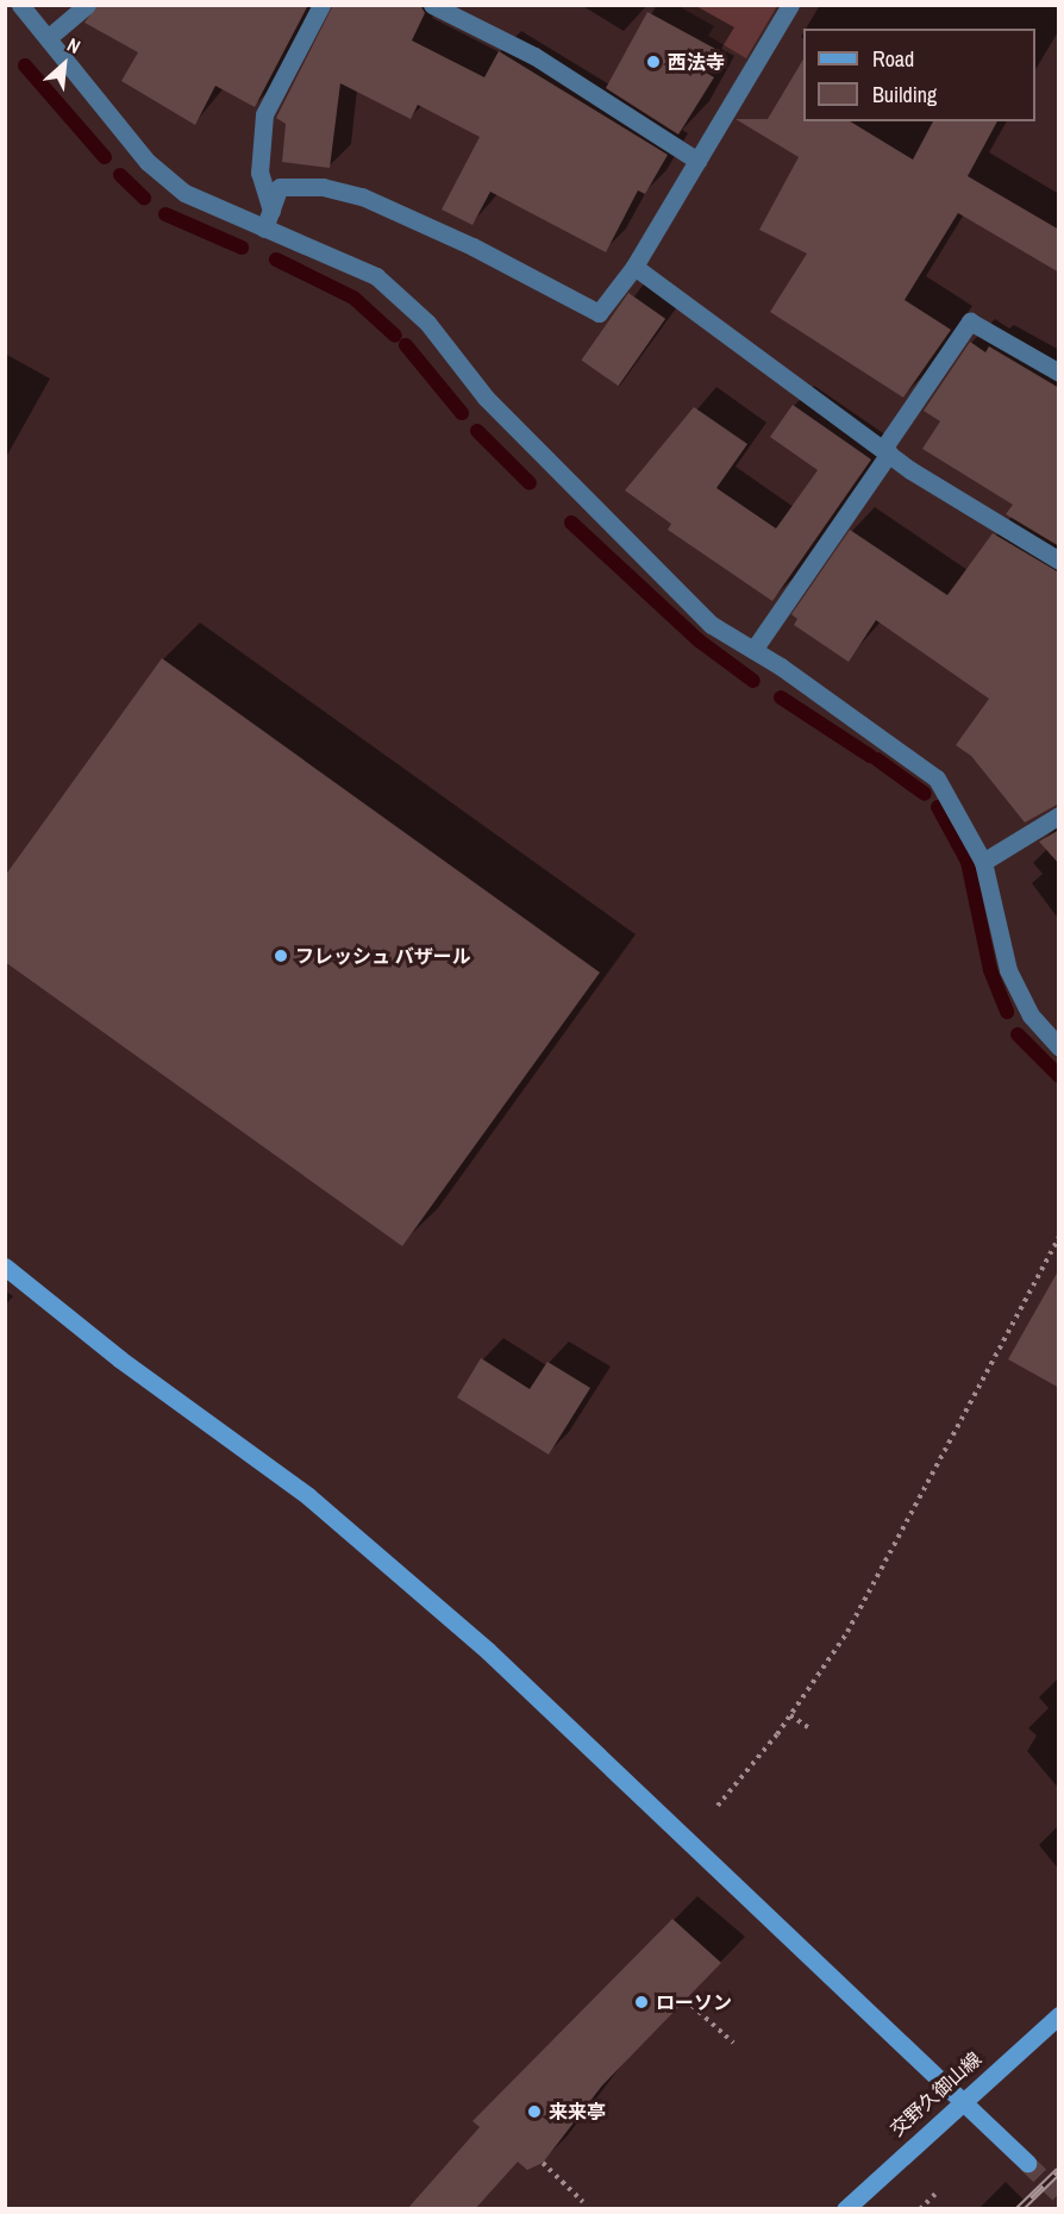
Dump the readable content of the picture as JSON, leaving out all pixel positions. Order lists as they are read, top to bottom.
{
  "streets": {
    "street": ["交野久御山線"]
  },
  "places": [
    "西法寺",
    "フレッシュ バザール",
    "ローソン",
    "来来亭"
  ],
  "legend": ["Road", "Building"],
  "north": "top right"
}
